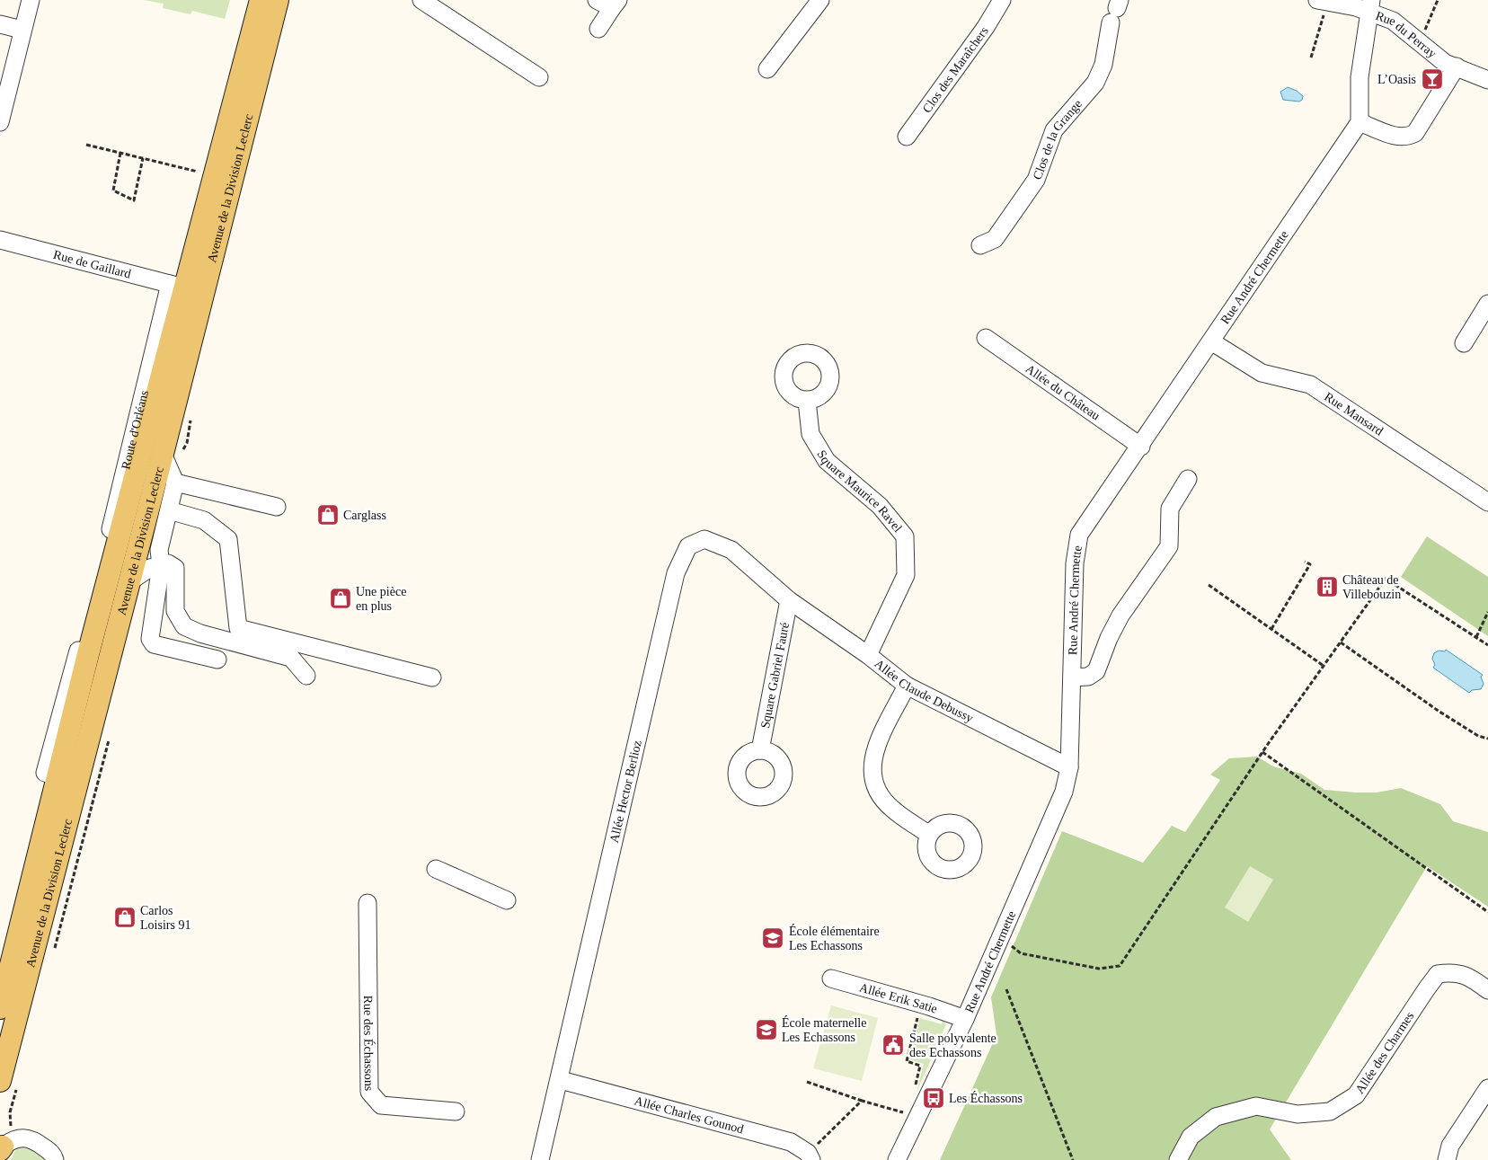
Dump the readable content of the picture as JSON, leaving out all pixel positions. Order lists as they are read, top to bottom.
{
  "streets": {
    "main road": ["Avenue de la Division Leclerc"],
    "street": [
      "Rue du Perray",
      "Clos des Maraîchers",
      "Clos de la Grange",
      "Rue de Gaillard",
      "Rue André Chermette",
      "Allée du Château",
      "Rue Mansard",
      "Route d'Orléans",
      "Square Maurice Ravel",
      "Square Gabriel Fauré",
      "Allée Claude Debussy",
      "Allée Hector Berlioz",
      "Allée Erik Satie",
      "Rue des Échassons",
      "Allée des Charmes",
      "Allée Charles Gounod"
    ]
  },
  "crossings": [
    ["Avenue de la Division Leclerc", "Rue de Gaillard"],
    ["Avenue de la Division Leclerc", "Route d'Orléans"],
    ["Rue de Gaillard", "Route d'Orléans"],
    ["Rue André Chermette", "Allée du Château"],
    ["Rue André Chermette", "Rue Mansard"],
    ["Rue André Chermette", "Allée Claude Debussy"],
    ["Rue André Chermette", "Allée Erik Satie"],
    ["Square Maurice Ravel", "Allée Claude Debussy"],
    ["Square Gabriel Fauré", "Allée Claude Debussy"],
    ["Square Gabriel Fauré", "Allée Hector Berlioz"],
    ["Allée Claude Debussy", "Allée Hector Berlioz"],
    ["Allée Hector Berlioz", "Allée Charles Gounod"]
  ],
  "places": {
    "bar": ["L’Oasis"],
    "shop": ["Carglass", "Une pièce en plus", "Carlos Loisirs 91"],
    "building": ["Château de Villebouzin"],
    "school or university": ["École élémentaire Les Echassons", "École maternelle Les Echassons"],
    "public building": ["Salle polyvalente des Echassons"],
    "bus stop": ["Les Échassons"]
  }
}
